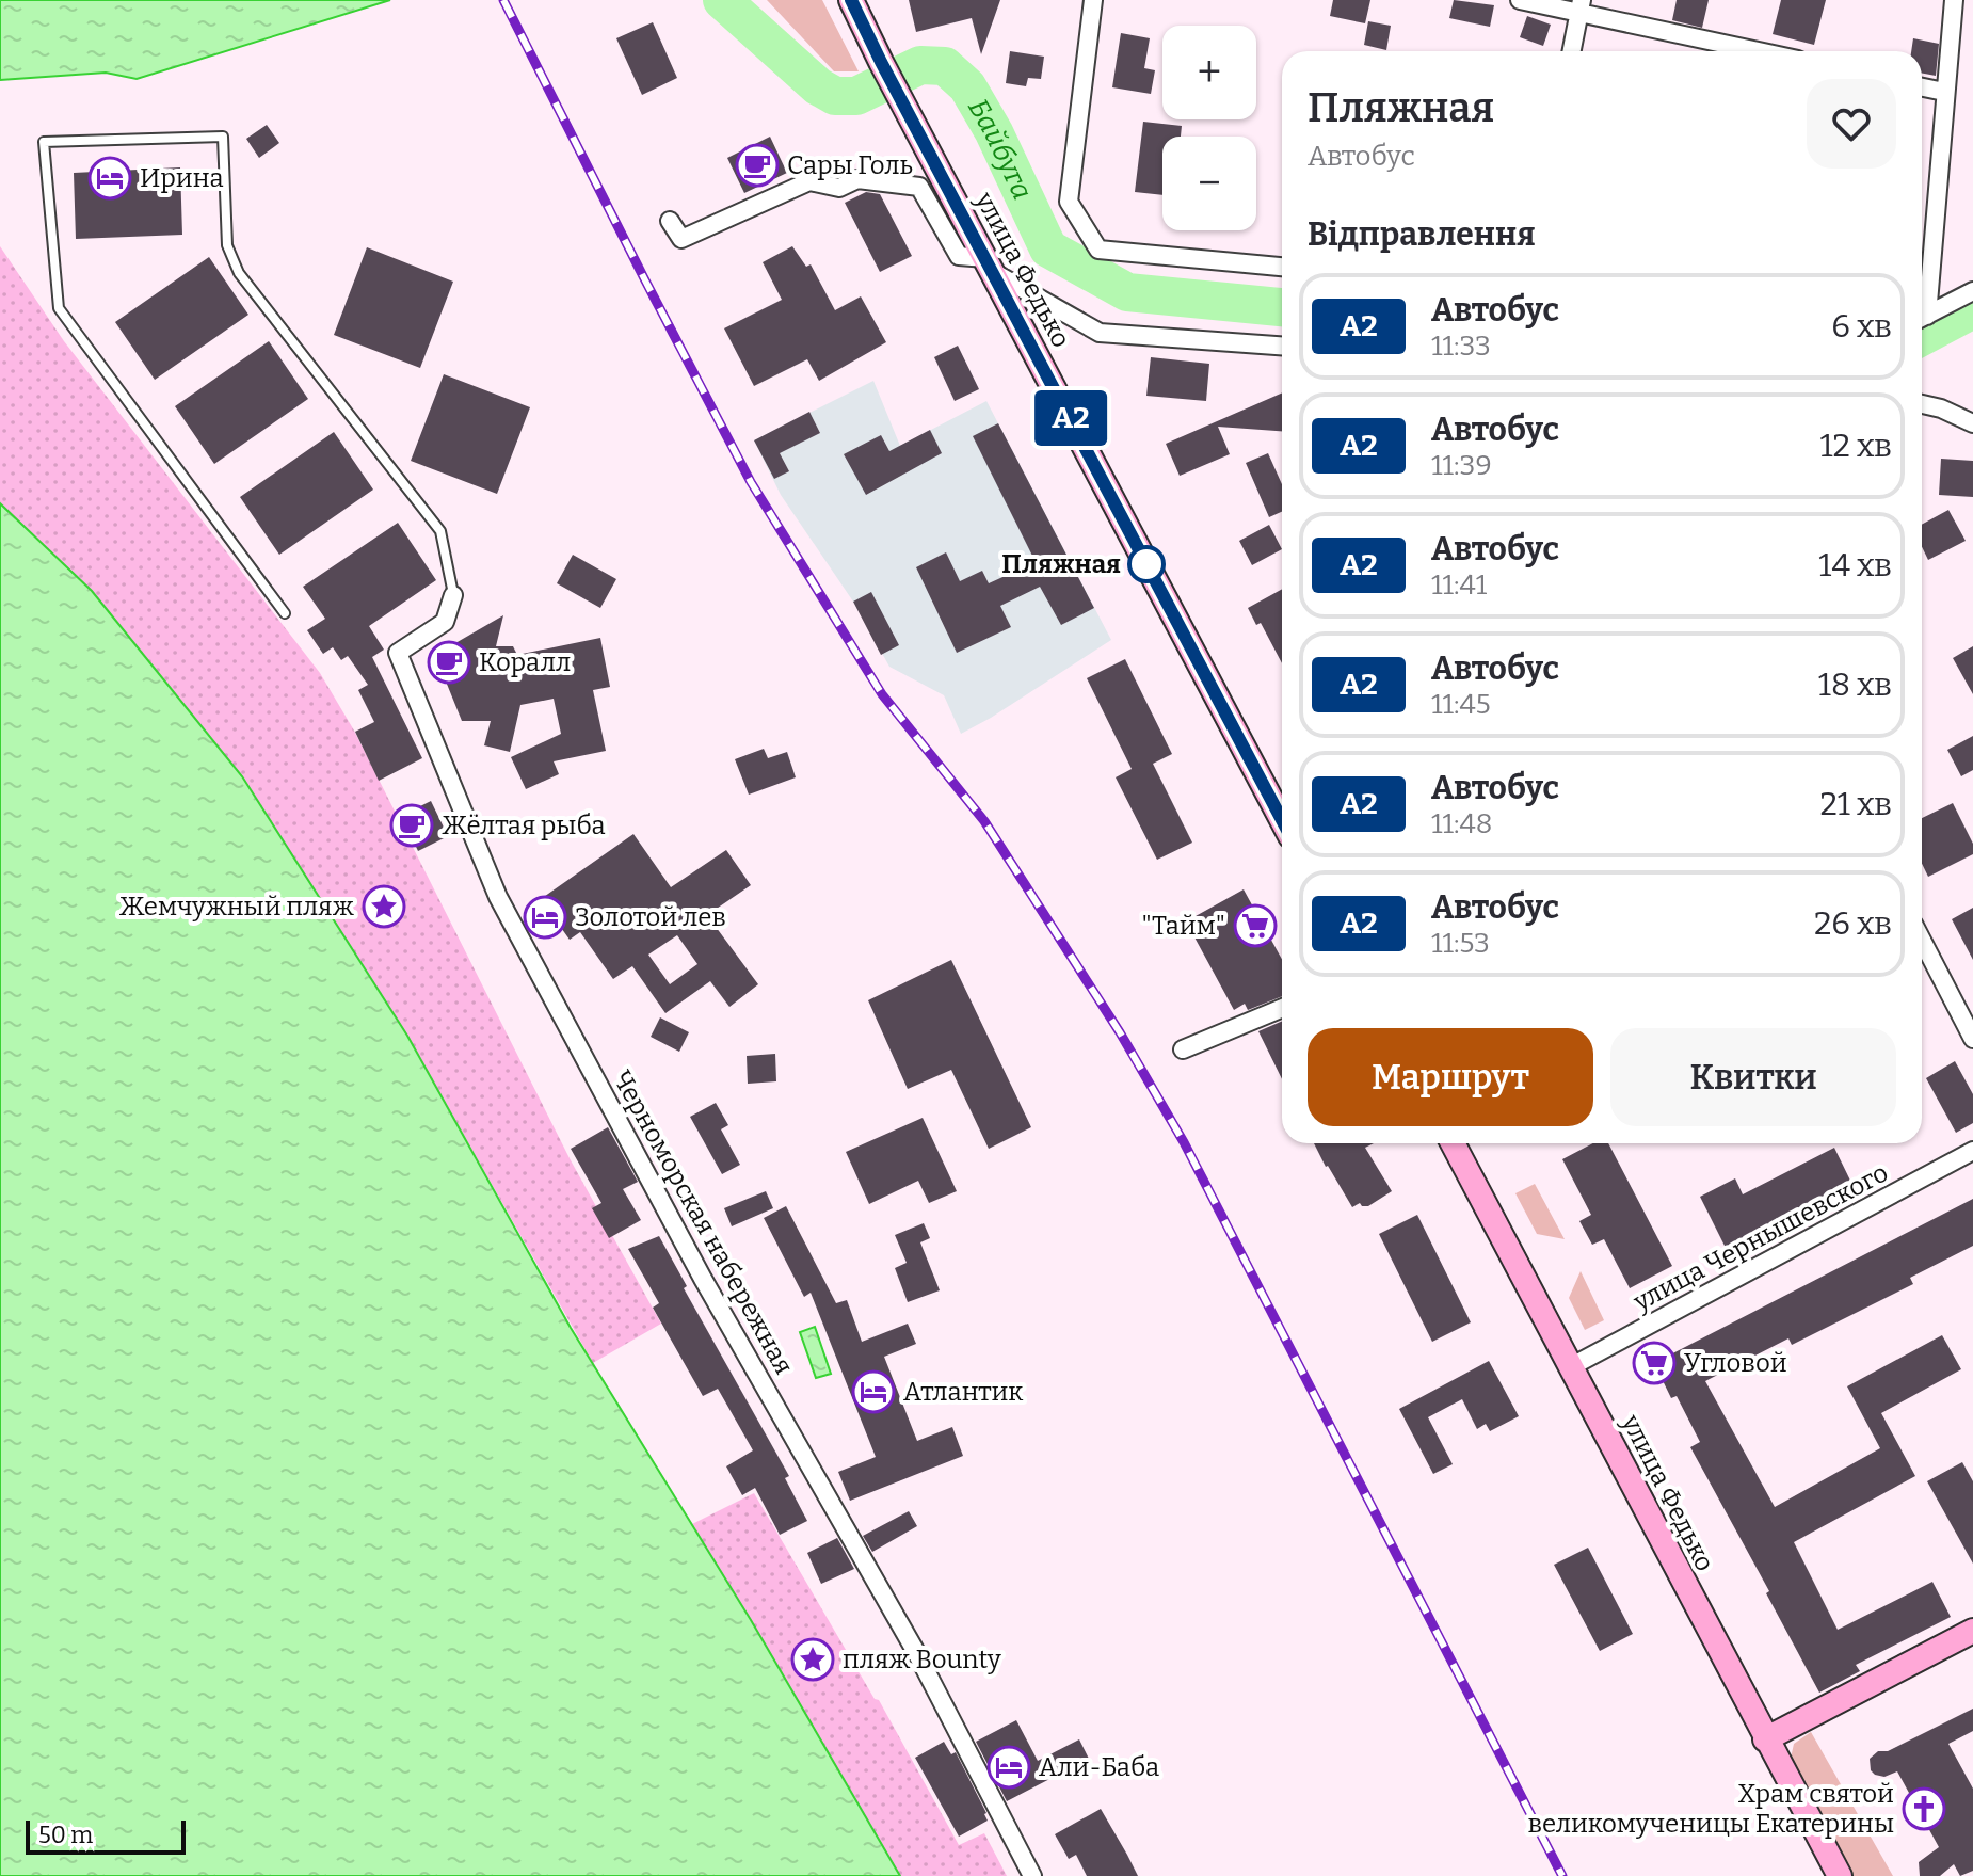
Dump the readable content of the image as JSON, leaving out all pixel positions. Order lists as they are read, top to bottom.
{
  "streets": {
    "main road": ["улица Федько"],
    "street": ["Черноморская набережная", "улица Чернышевского"]
  },
  "crossings": [
    ["улица Федько", "улица Чернышевского"]
  ],
  "water": ["Байбуга"],
  "places": {
    "cafe": ["Сары Голь", "Коралл", "Жёлтая рыба"],
    "hotel": [
      "Ирина",
      "Золотой лев",
      "Атлантик",
      "Али-Баба"
    ],
    "other": ["Пляжная"],
    "place": ["Жемчужный пляж", "пляж Bounty"],
    "supermarket": ["\"Тайм\"", "Угловой"],
    "church": ["Храм святой великомученицы Екатерины"]
  },
  "lines": ["bus line A2"],
  "scale_bar": "50 m",
  "page": {
    "on_map": "A2",
    "map_buttons": ["+", "−"],
    "heading": [
      ["Пляжная", "Автобус"],
      "Відправлення"
    ],
    "list": [
      {
        "mark": "A2",
        "name": "Автобус",
        "note": "11:33",
        "value": "6 хв"
      },
      {
        "mark": "A2",
        "name": "Автобус",
        "note": "11:39",
        "value": "12 хв"
      },
      {
        "mark": "A2",
        "name": "Автобус",
        "note": "11:41",
        "value": "14 хв"
      },
      {
        "mark": "A2",
        "name": "Автобус",
        "note": "11:45",
        "value": "18 хв"
      },
      {
        "mark": "A2",
        "name": "Автобус",
        "note": "11:48",
        "value": "21 хв"
      },
      {
        "mark": "A2",
        "name": "Автобус",
        "note": "11:53",
        "value": "26 хв"
      }
    ],
    "buttons": ["Маршрут", "Квитки"],
    "scale": "50 m"
  }
}
